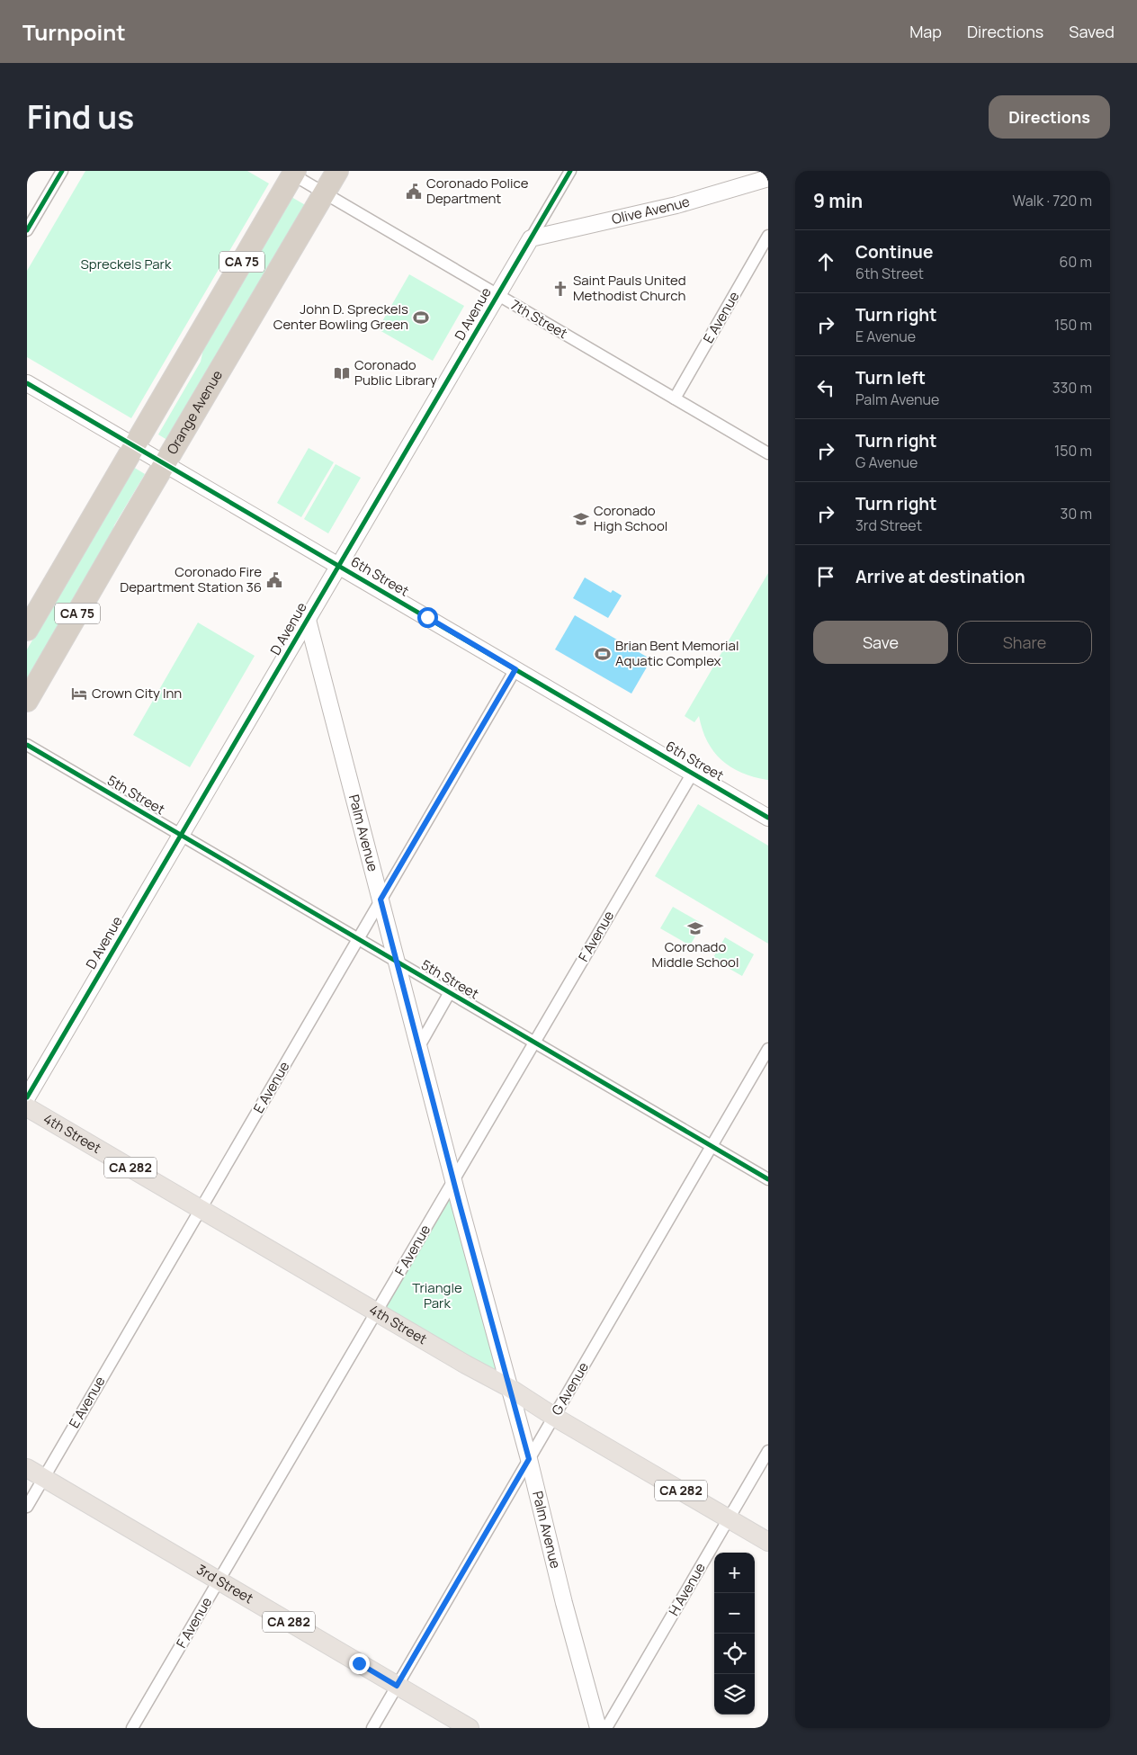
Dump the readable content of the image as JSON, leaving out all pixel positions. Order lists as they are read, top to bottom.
{
  "streets": {
    "highway": ["CA 75", "Orange Avenue"],
    "main road": ["4th Street", "CA 282", "3rd Street"],
    "street": [
      "Olive Avenue",
      "D Avenue",
      "E Avenue",
      "7th Street",
      "6th Street",
      "5th Street",
      "Palm Avenue",
      "F Avenue",
      "G Avenue",
      "H Avenue"
    ]
  },
  "crossings": [
    ["Olive Avenue", "D Avenue"],
    ["CA 75", "7th Street"],
    ["CA 75", "6th Street"],
    ["D Avenue", "7th Street"],
    ["D Avenue", "6th Street"],
    ["D Avenue", "5th Street"],
    ["D Avenue", "Palm Avenue"],
    ["E Avenue", "7th Street"],
    ["E Avenue", "6th Street"],
    ["E Avenue", "5th Street"],
    ["E Avenue", "Palm Avenue"],
    ["E Avenue", "4th Street"],
    ["E Avenue", "3rd Street"],
    ["7th Street", "Orange Avenue"],
    ["Orange Avenue", "6th Street"],
    ["6th Street", "F Avenue"],
    ["5th Street", "Palm Avenue"],
    ["5th Street", "F Avenue"],
    ["5th Street", "G Avenue"],
    ["Palm Avenue", "F Avenue"],
    ["Palm Avenue", "4th Street"],
    ["Palm Avenue", "G Avenue"],
    ["F Avenue", "4th Street"],
    ["F Avenue", "3rd Street"],
    ["4th Street", "G Avenue"],
    ["4th Street", "H Avenue"],
    ["G Avenue", "3rd Street"]
  ],
  "parks": ["Spreckels Park", "Triangle Park"],
  "places": {
    "public building": ["Coronado Police Department", "Coronado Fire Department Station 36"],
    "church": ["Saint Pauls United Methodist Church"],
    "sports": ["John D. Spreckels Center Bowling Green", "Brian Bent Memorial Aquatic Complex"],
    "library": ["Coronado Public Library"],
    "school or university": ["Coronado High School", "Coronado Middle School"],
    "hotel": ["Crown City Inn"]
  },
  "page": {
    "header": "Turnpoint",
    "nav": ["Map", "Directions", "Saved"],
    "title": "Find us",
    "buttons": [
      "Directions",
      ["Save", "Share"]
    ],
    "heading": ["9 min", "Walk · 720 m"],
    "list": [
      ["Continue", "6th Street", "60 m"],
      ["Turn right", "E Avenue", "150 m"],
      ["Turn left", "Palm Avenue", "330 m"],
      ["Turn right", "G Avenue", "150 m"],
      ["Turn right", "3rd Street", "30 m"],
      "Arrive at destination"
    ],
    "map_buttons": ["+", "−"]
  }
}
